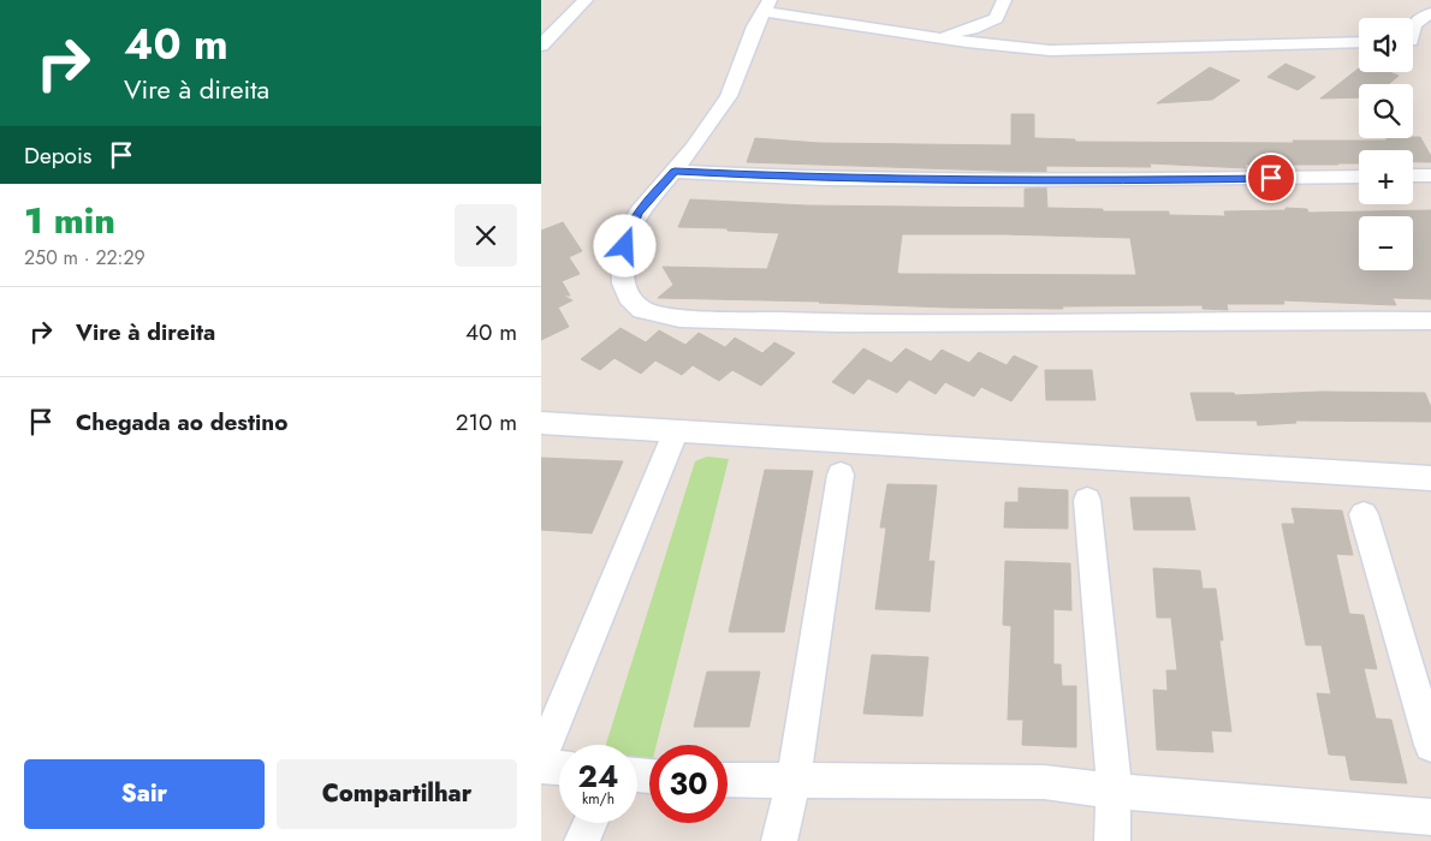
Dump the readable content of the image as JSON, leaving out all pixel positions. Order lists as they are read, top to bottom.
{
  "page": {
    "turn": ["40 m", "Vire à direita"],
    "map_buttons": ["+", "−"],
    "then": "Depois",
    "heading": ["1 min", "250 m · 22:29"],
    "list": [
      {
        "name": "Vire à direita",
        "value": "40 m"
      },
      {
        "name": "Chegada ao destino",
        "value": "210 m"
      }
    ],
    "speed": "24 km/h",
    "limit": "30",
    "buttons": ["Sair", "Compartilhar"]
  }
}
